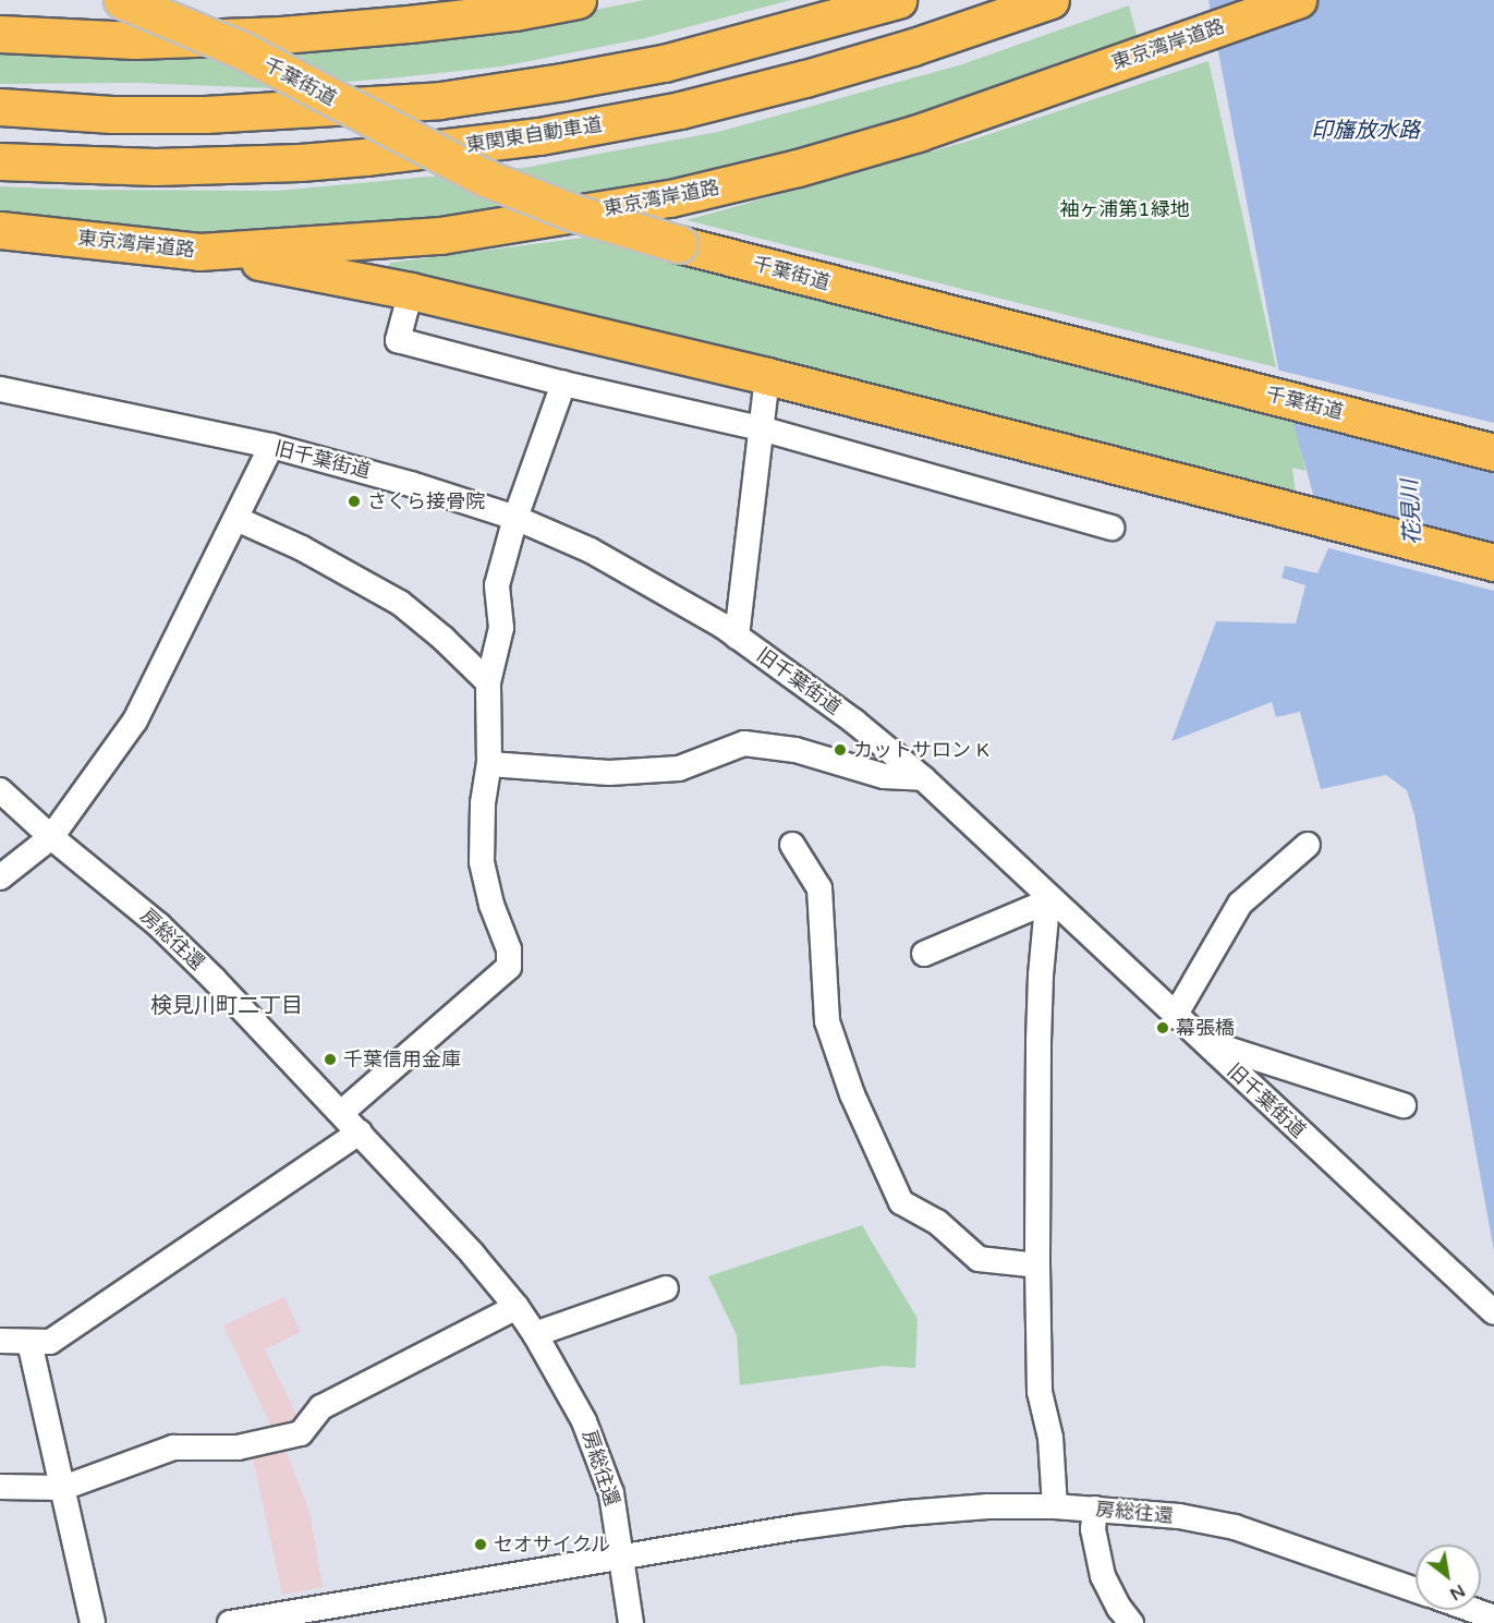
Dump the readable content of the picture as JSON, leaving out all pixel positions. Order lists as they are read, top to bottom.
{
  "streets": {
    "highway": ["東京湾岸道路", "千葉街道", "東関東自動車道"],
    "street": ["旧千葉街道", "房総往還"]
  },
  "districts": ["検見川町二丁目"],
  "water": ["印旛放水路", "花見川"],
  "parks": ["袖ヶ浦第1緑地"],
  "places": [
    "さくら接骨院",
    "カットサロン K",
    "幕張橋",
    "千葉信用金庫",
    "セオサイクル"
  ],
  "north": "bottom right"
}
